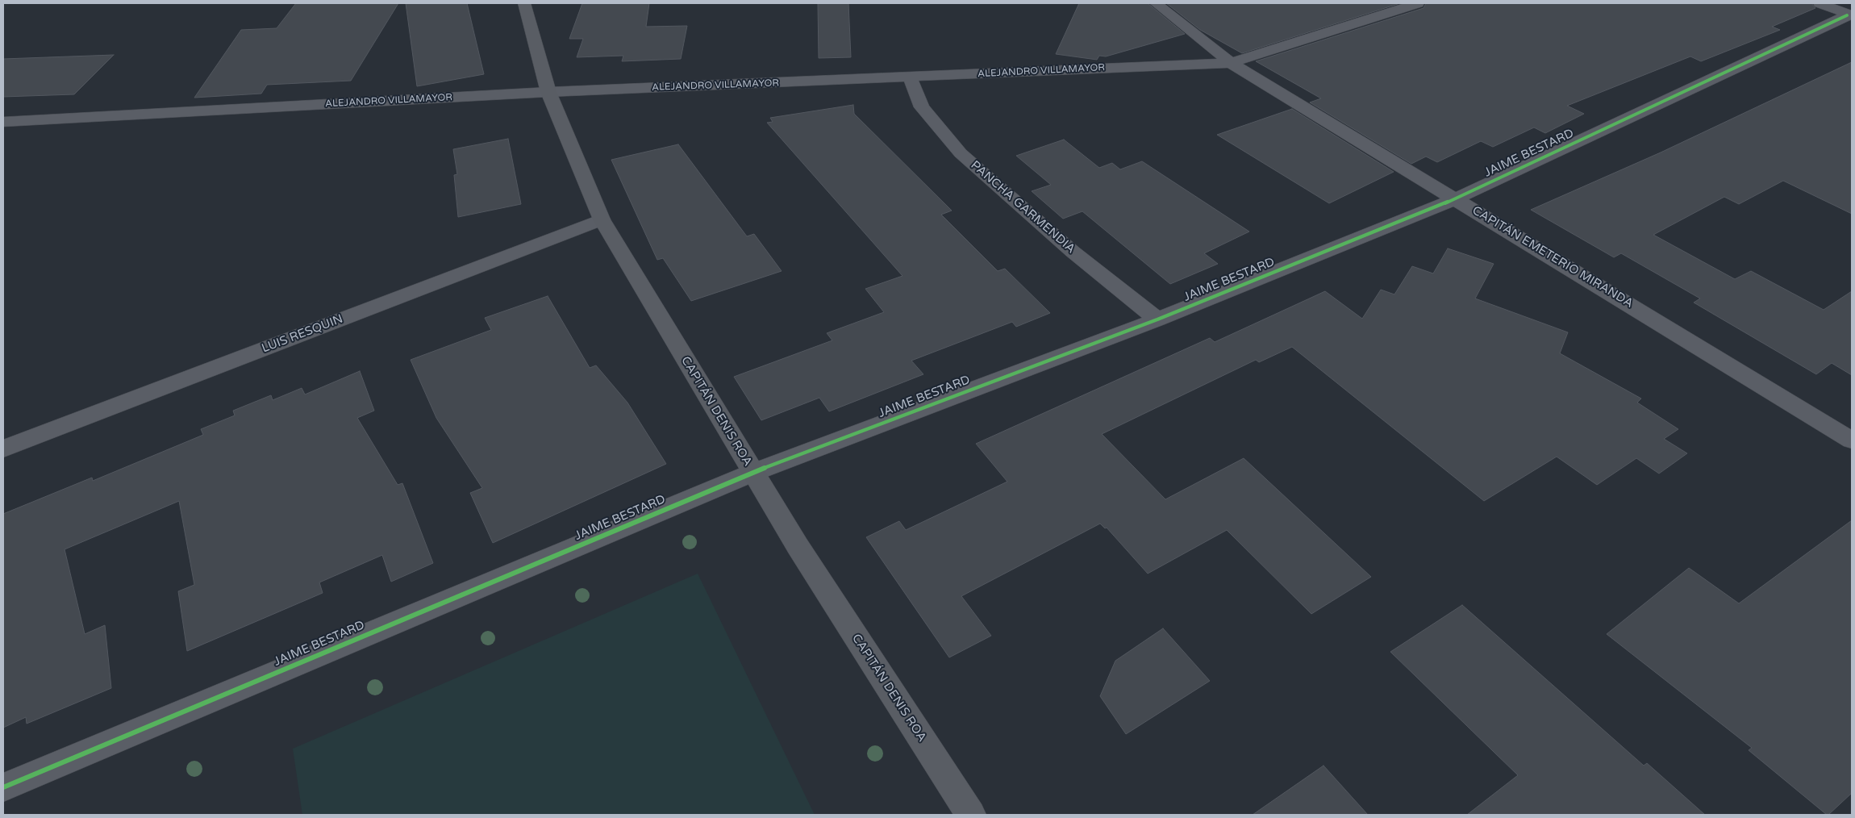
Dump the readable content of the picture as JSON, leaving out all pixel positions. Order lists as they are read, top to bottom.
{
  "streets": {
    "main road": ["CAPITÁN DENIS ROA"],
    "street": [
      "ALEJANDRO VILLAMAYOR",
      "JAIME BESTARD",
      "PANCHA GARMENDIA",
      "CAPITÁN EMETERIO MIRANDA",
      "LUIS RESQUIN"
    ]
  },
  "crossings": [
    ["ALEJANDRO VILLAMAYOR", "PANCHA GARMENDIA"],
    ["ALEJANDRO VILLAMAYOR", "CAPITÁN EMETERIO MIRANDA"],
    ["ALEJANDRO VILLAMAYOR", "CAPITÁN DENIS ROA"],
    ["JAIME BESTARD", "PANCHA GARMENDIA"],
    ["JAIME BESTARD", "CAPITÁN EMETERIO MIRANDA"],
    ["JAIME BESTARD", "CAPITÁN DENIS ROA"],
    ["LUIS RESQUIN", "CAPITÁN DENIS ROA"]
  ]
}
